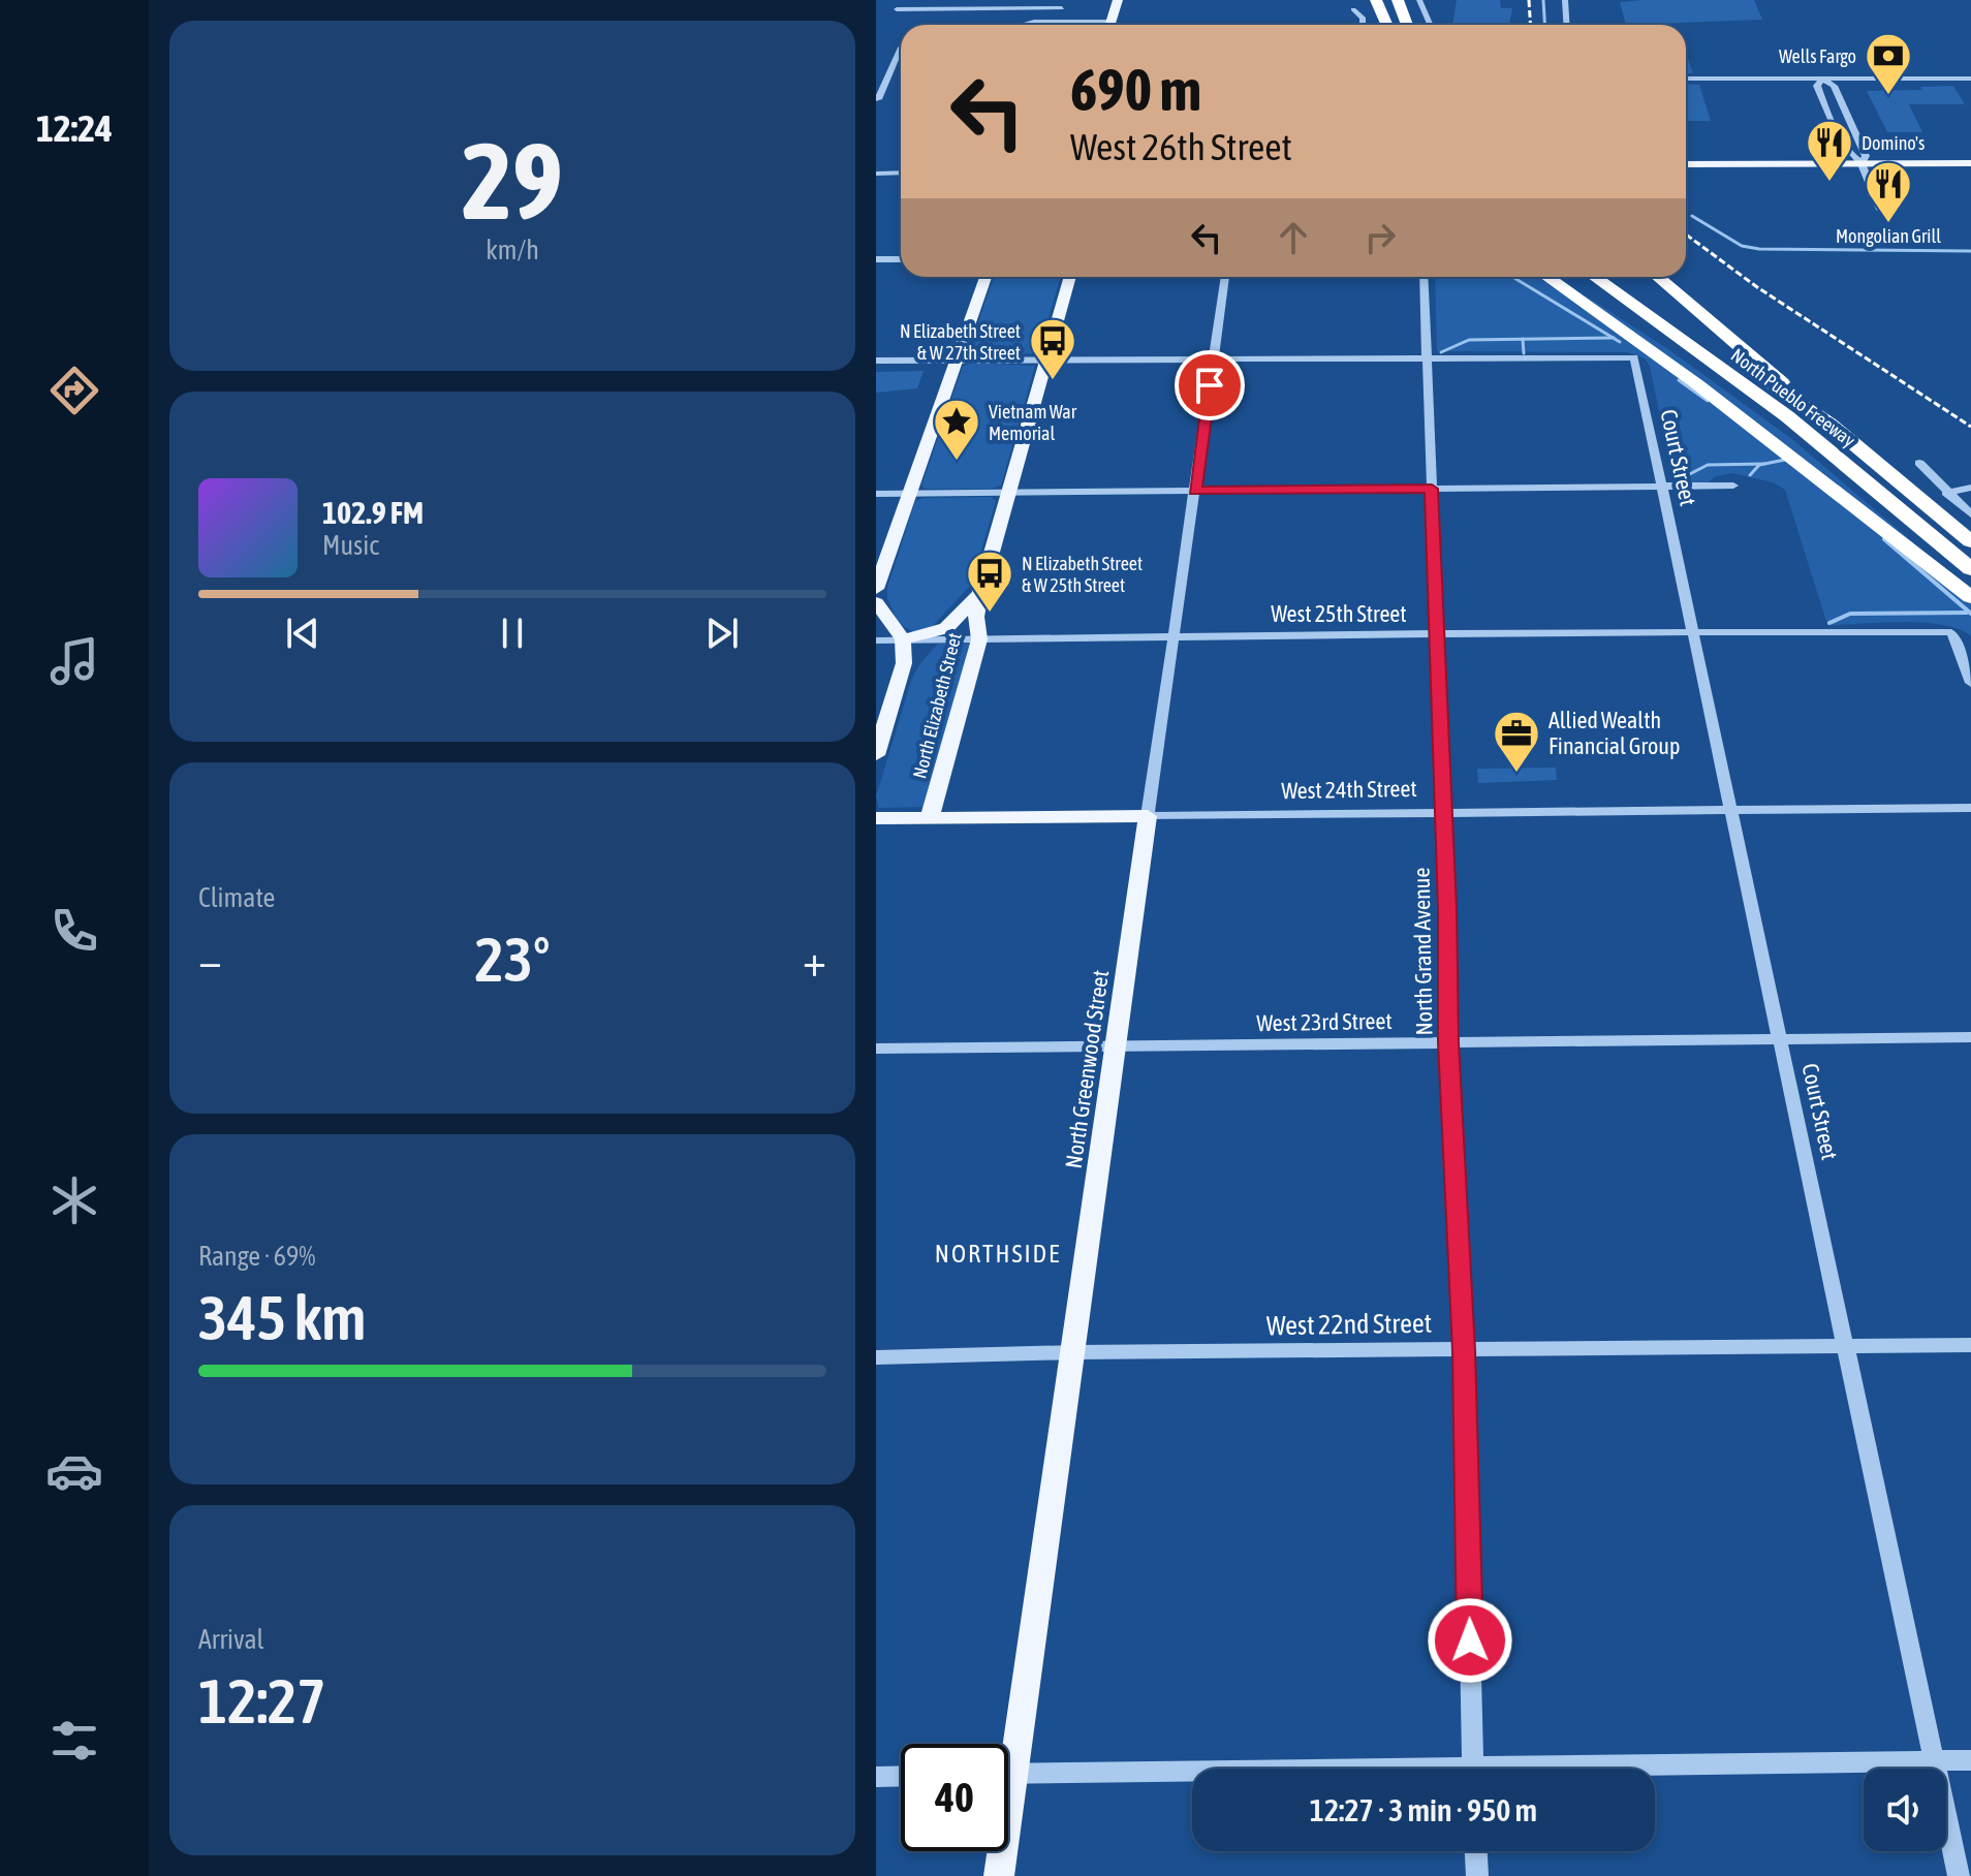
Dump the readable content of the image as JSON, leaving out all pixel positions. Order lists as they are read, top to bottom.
{
  "streets": {
    "highway": ["North Pueblo Freeway"],
    "main road": ["North Elizabeth Street", "West 24th Street", "North Greenwood Street"],
    "street": [
      "Court Street",
      "West 25th Street",
      "North Grand Avenue",
      "West 23rd Street",
      "West 22nd Street"
    ]
  },
  "crossings": [
    ["Court Street", "West 25th Street"],
    ["Court Street", "West 24th Street"],
    ["Court Street", "North Grand Avenue"],
    ["Court Street", "West 23rd Street"],
    ["Court Street", "West 22nd Street"],
    ["West 25th Street", "North Elizabeth Street"],
    ["West 25th Street", "North Grand Avenue"],
    ["West 25th Street", "North Greenwood Street"],
    ["North Elizabeth Street", "West 24th Street"],
    ["West 24th Street", "North Grand Avenue"],
    ["West 24th Street", "North Greenwood Street"],
    ["North Grand Avenue", "West 23rd Street"],
    ["North Grand Avenue", "West 22nd Street"],
    ["West 23rd Street", "North Greenwood Street"],
    ["North Greenwood Street", "West 22nd Street"]
  ],
  "districts": ["NORTHSIDE"],
  "places": {
    "bank": ["Wells Fargo"],
    "restaurant": ["Domino's", "Mongolian Grill"],
    "bus stop": ["N Elizabeth Street & W 27th Street", "N Elizabeth Street & W 25th Street"],
    "place": ["Vietnam War Memorial"],
    "office": ["Allied Wealth Financial Group"]
  },
  "page": {
    "tabs": "12:24",
    "tile": [
      ["29", "km/h"],
      "Climate",
      ["Range · 69%", "345 km"],
      ["Arrival", "12:27"]
    ],
    "turn": ["690 m", "West 26th Street"],
    "song": ["102.9 FM", "Music"],
    "heat": ["−", "23°", "+"],
    "limit": "40",
    "trip": "12:27 · 3 min · 950 m"
  }
}
